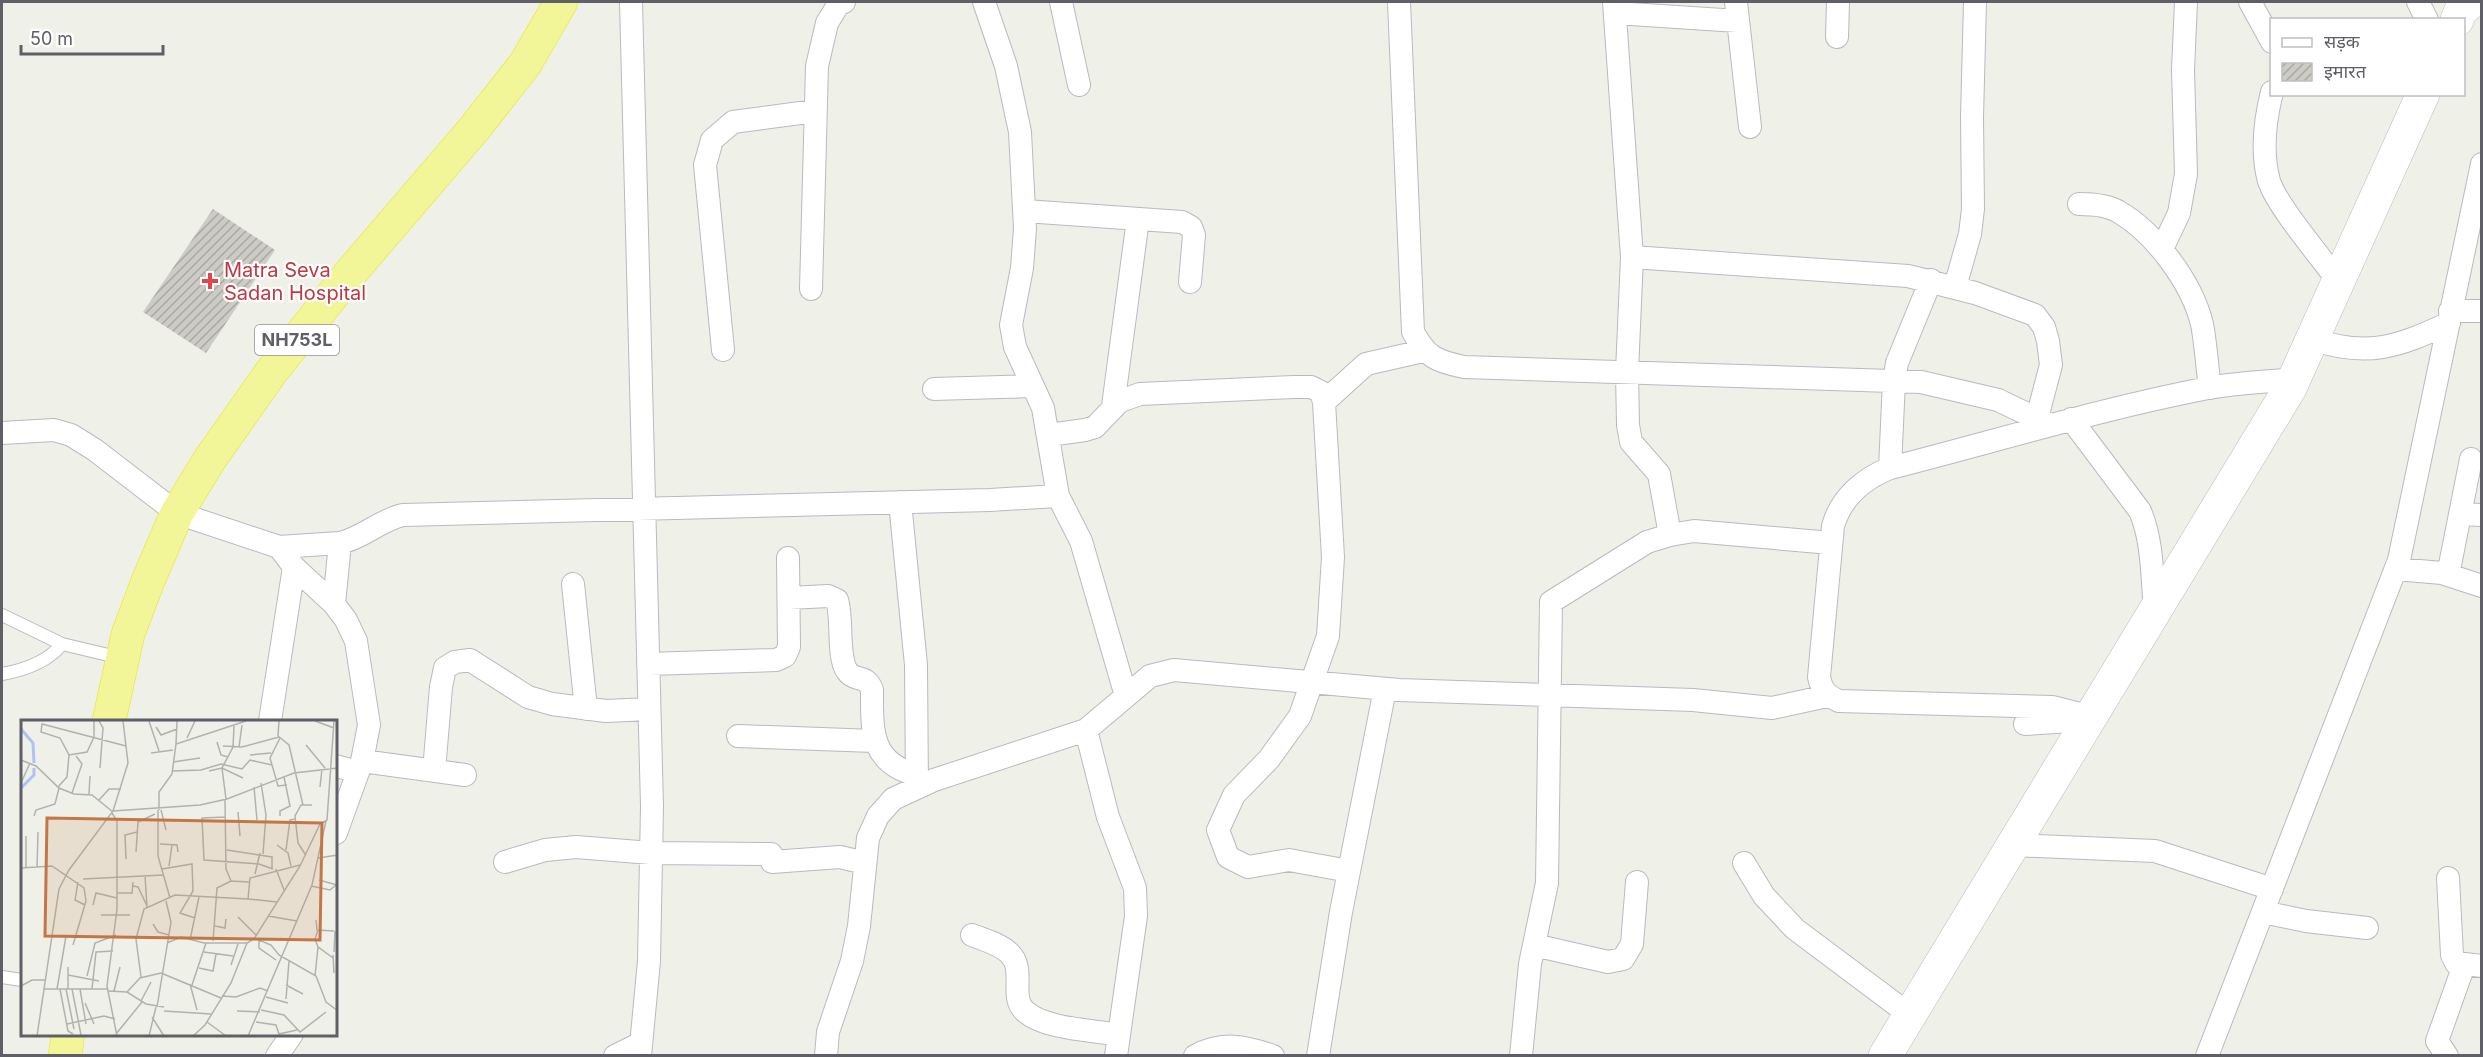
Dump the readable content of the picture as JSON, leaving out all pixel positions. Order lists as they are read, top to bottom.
{
  "streets": {
    "highway": ["NH753L"]
  },
  "places": {
    "health": ["Matra Seva Sadan Hospital"]
  },
  "legend": ["सड़क", "इमारत"],
  "scale_bar": "50 m"
}
